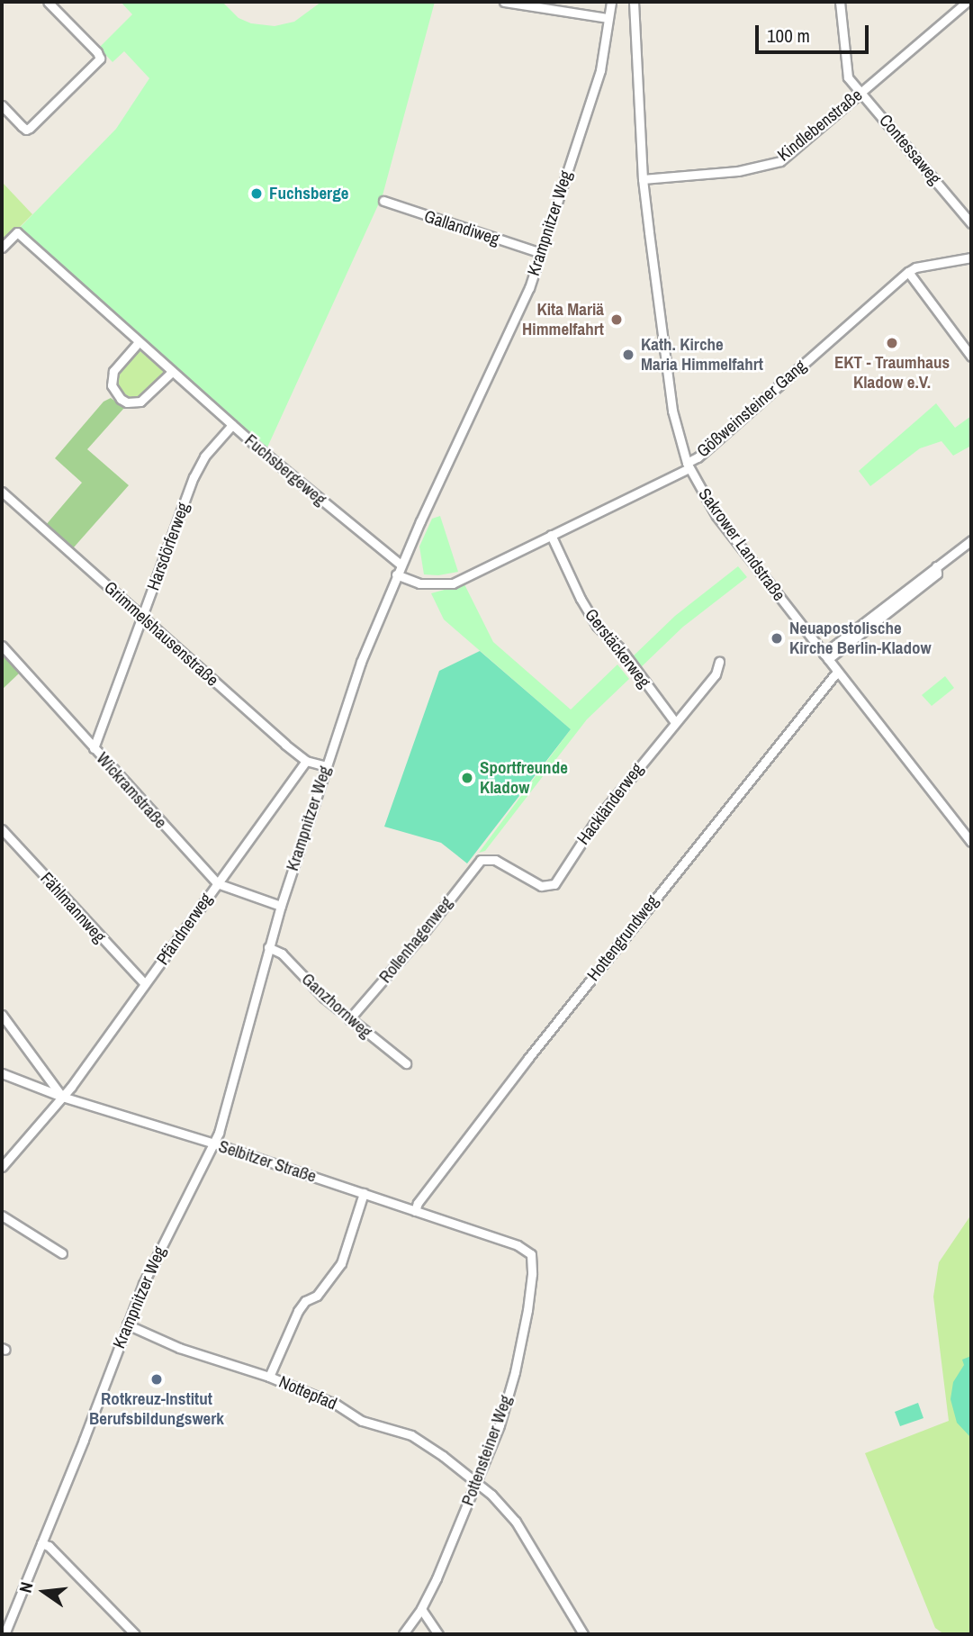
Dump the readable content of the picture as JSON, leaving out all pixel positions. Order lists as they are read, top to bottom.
{
  "streets": {
    "street": [
      "Kindlebenstraße",
      "Contessaweg",
      "Krampnitzer Weg",
      "Gallandiweg",
      "Gößweinsteiner Gang",
      "Fuchsbergeweg",
      "Sakrower Landstraße",
      "Harsdörferweg",
      "Grimmelshausenstraße",
      "Gerstäckerweg",
      "Wickramstraße",
      "Hackländerweg",
      "Fählmannweg",
      "Pfändnerweg",
      "Hottengrundweg",
      "Rollenhagenweg",
      "Ganzhornweg",
      "Selbitzer Straße",
      "Nottepfad",
      "Pottensteiner Weg"
    ]
  },
  "crossings": [
    ["Kindlebenstraße", "Contessaweg"],
    ["Kindlebenstraße", "Sakrower Landstraße"],
    ["Krampnitzer Weg", "Gallandiweg"],
    ["Krampnitzer Weg", "Gößweinsteiner Gang"],
    ["Krampnitzer Weg", "Fuchsbergeweg"],
    ["Krampnitzer Weg", "Grimmelshausenstraße"],
    ["Krampnitzer Weg", "Wickramstraße"],
    ["Krampnitzer Weg", "Ganzhornweg"],
    ["Krampnitzer Weg", "Selbitzer Straße"],
    ["Krampnitzer Weg", "Nottepfad"],
    ["Gößweinsteiner Gang", "Sakrower Landstraße"],
    ["Gößweinsteiner Gang", "Gerstäckerweg"],
    ["Fuchsbergeweg", "Harsdörferweg"],
    ["Sakrower Landstraße", "Hottengrundweg"],
    ["Harsdörferweg", "Grimmelshausenstraße"],
    ["Harsdörferweg", "Wickramstraße"],
    ["Grimmelshausenstraße", "Pfändnerweg"],
    ["Gerstäckerweg", "Hackländerweg"],
    ["Wickramstraße", "Pfändnerweg"],
    ["Hackländerweg", "Rollenhagenweg"],
    ["Fählmannweg", "Pfändnerweg"],
    ["Pfändnerweg", "Selbitzer Straße"],
    ["Hottengrundweg", "Selbitzer Straße"],
    ["Rollenhagenweg", "Ganzhornweg"],
    ["Selbitzer Straße", "Pottensteiner Weg"],
    ["Nottepfad", "Pottensteiner Weg"]
  ],
  "places": [
    "Fuchsberge",
    "Kita Mariä Himmelfahrt",
    "EKT - Traumhaus Kladow e.V.",
    "Kath. Kirche Maria Himmelfahrt",
    "Neuapostolische Kirche Berlin-Kladow",
    "Sportfreunde Kladow",
    "Rotkreuz-Institut Berufsbildungswerk"
  ],
  "scale_bar": "100 m",
  "north": "left"
}
